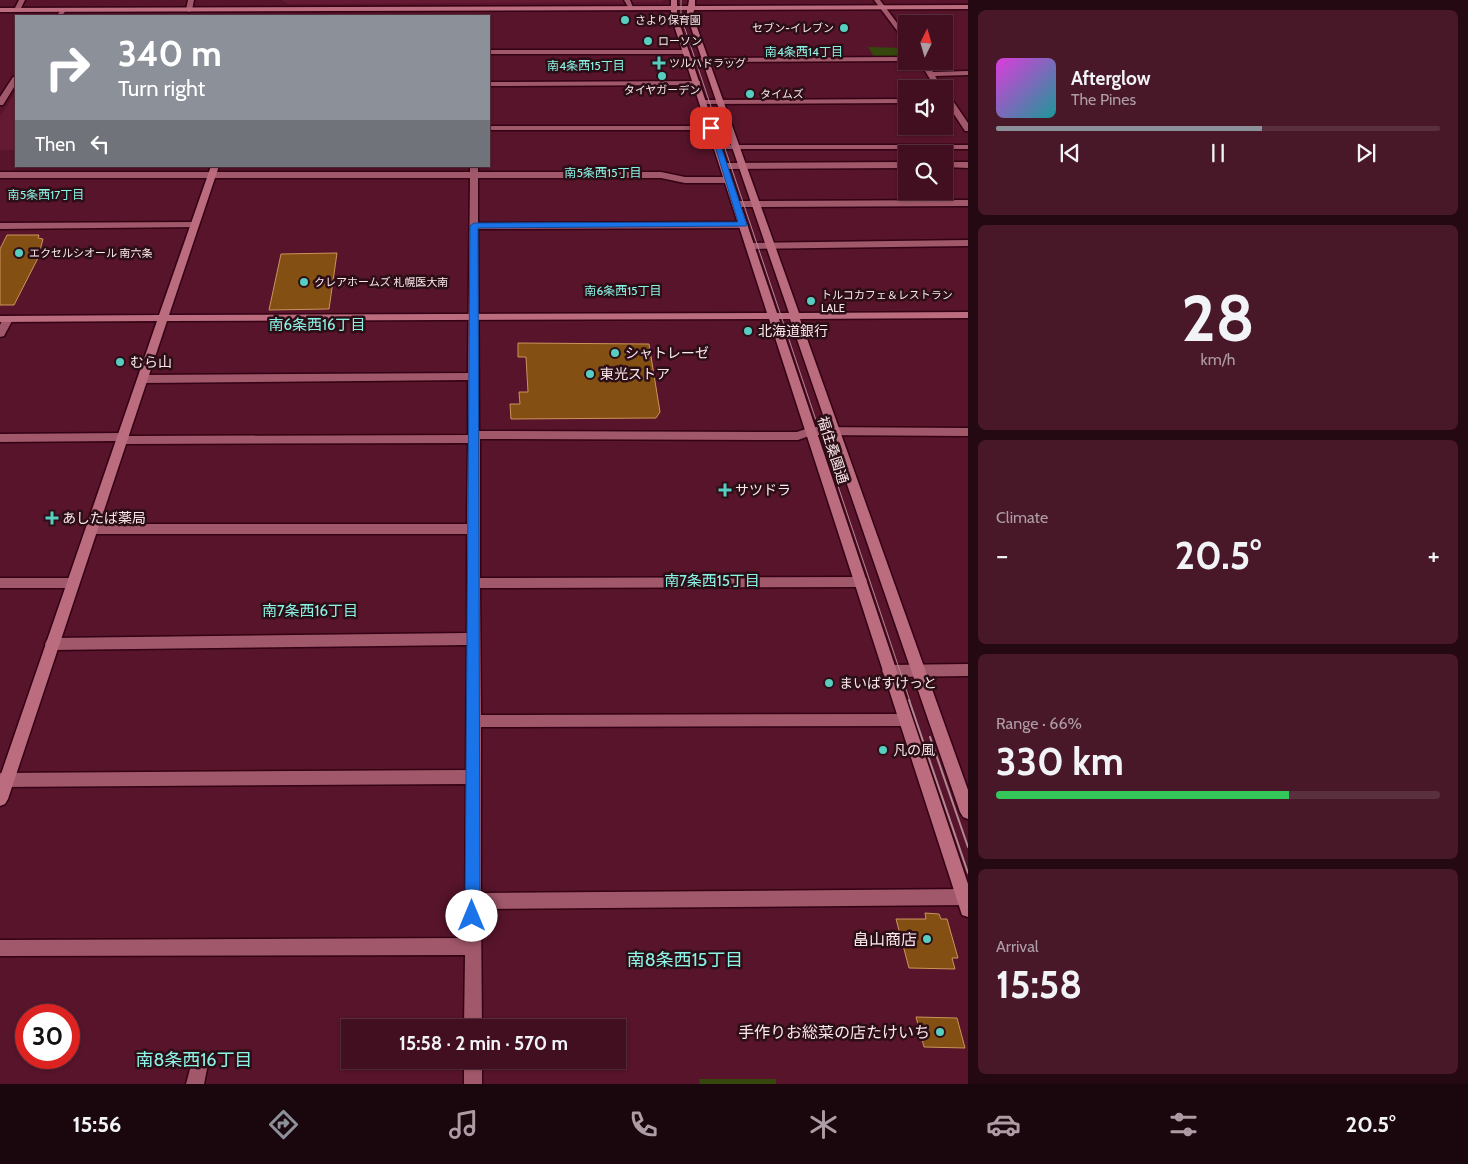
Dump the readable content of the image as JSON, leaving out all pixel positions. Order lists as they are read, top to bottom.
{
  "streets": {
    "street": ["福住桑園通"]
  },
  "districts": [
    "南4条西14丁目",
    "南4条西15丁目",
    "南5条西15丁目",
    "南5条西17丁目",
    "南6条西15丁目",
    "南6条西16丁目",
    "南7条西15丁目",
    "南7条西16丁目",
    "南8条西15丁目",
    "南8条西16丁目"
  ],
  "places": {
    "other": [
      "さより保育園",
      "セブン-イレブン",
      "ローソン",
      "タイヤガーデン",
      "タイムズ",
      "エクセルシオール 南六条",
      "クレアホームズ 札幌医大南",
      "トルコカフェ＆レストラン LALE",
      "北海道銀行",
      "シャトレーゼ",
      "むら山",
      "東光ストア",
      "まいばすけっと",
      "凡の風",
      "畠山商店",
      "手作りお総菜の店たけいち"
    ],
    "health": ["ツルハドラッグ", "サツドラ", "あしたば薬局"]
  },
  "north": "top",
  "page": {
    "turn": ["340 m", "Turn right"],
    "song": ["Afterglow", "The Pines"],
    "then": "Then",
    "tile": [
      ["28", "km/h"],
      "Climate",
      ["Range · 66%", "330 km"],
      ["Arrival", "15:58"]
    ],
    "heat": ["−", "20.5°", "+"],
    "limit": "30",
    "trip": "15:58 · 2 min · 570 m",
    "tabs": ["15:56", "20.5°"]
  }
}
